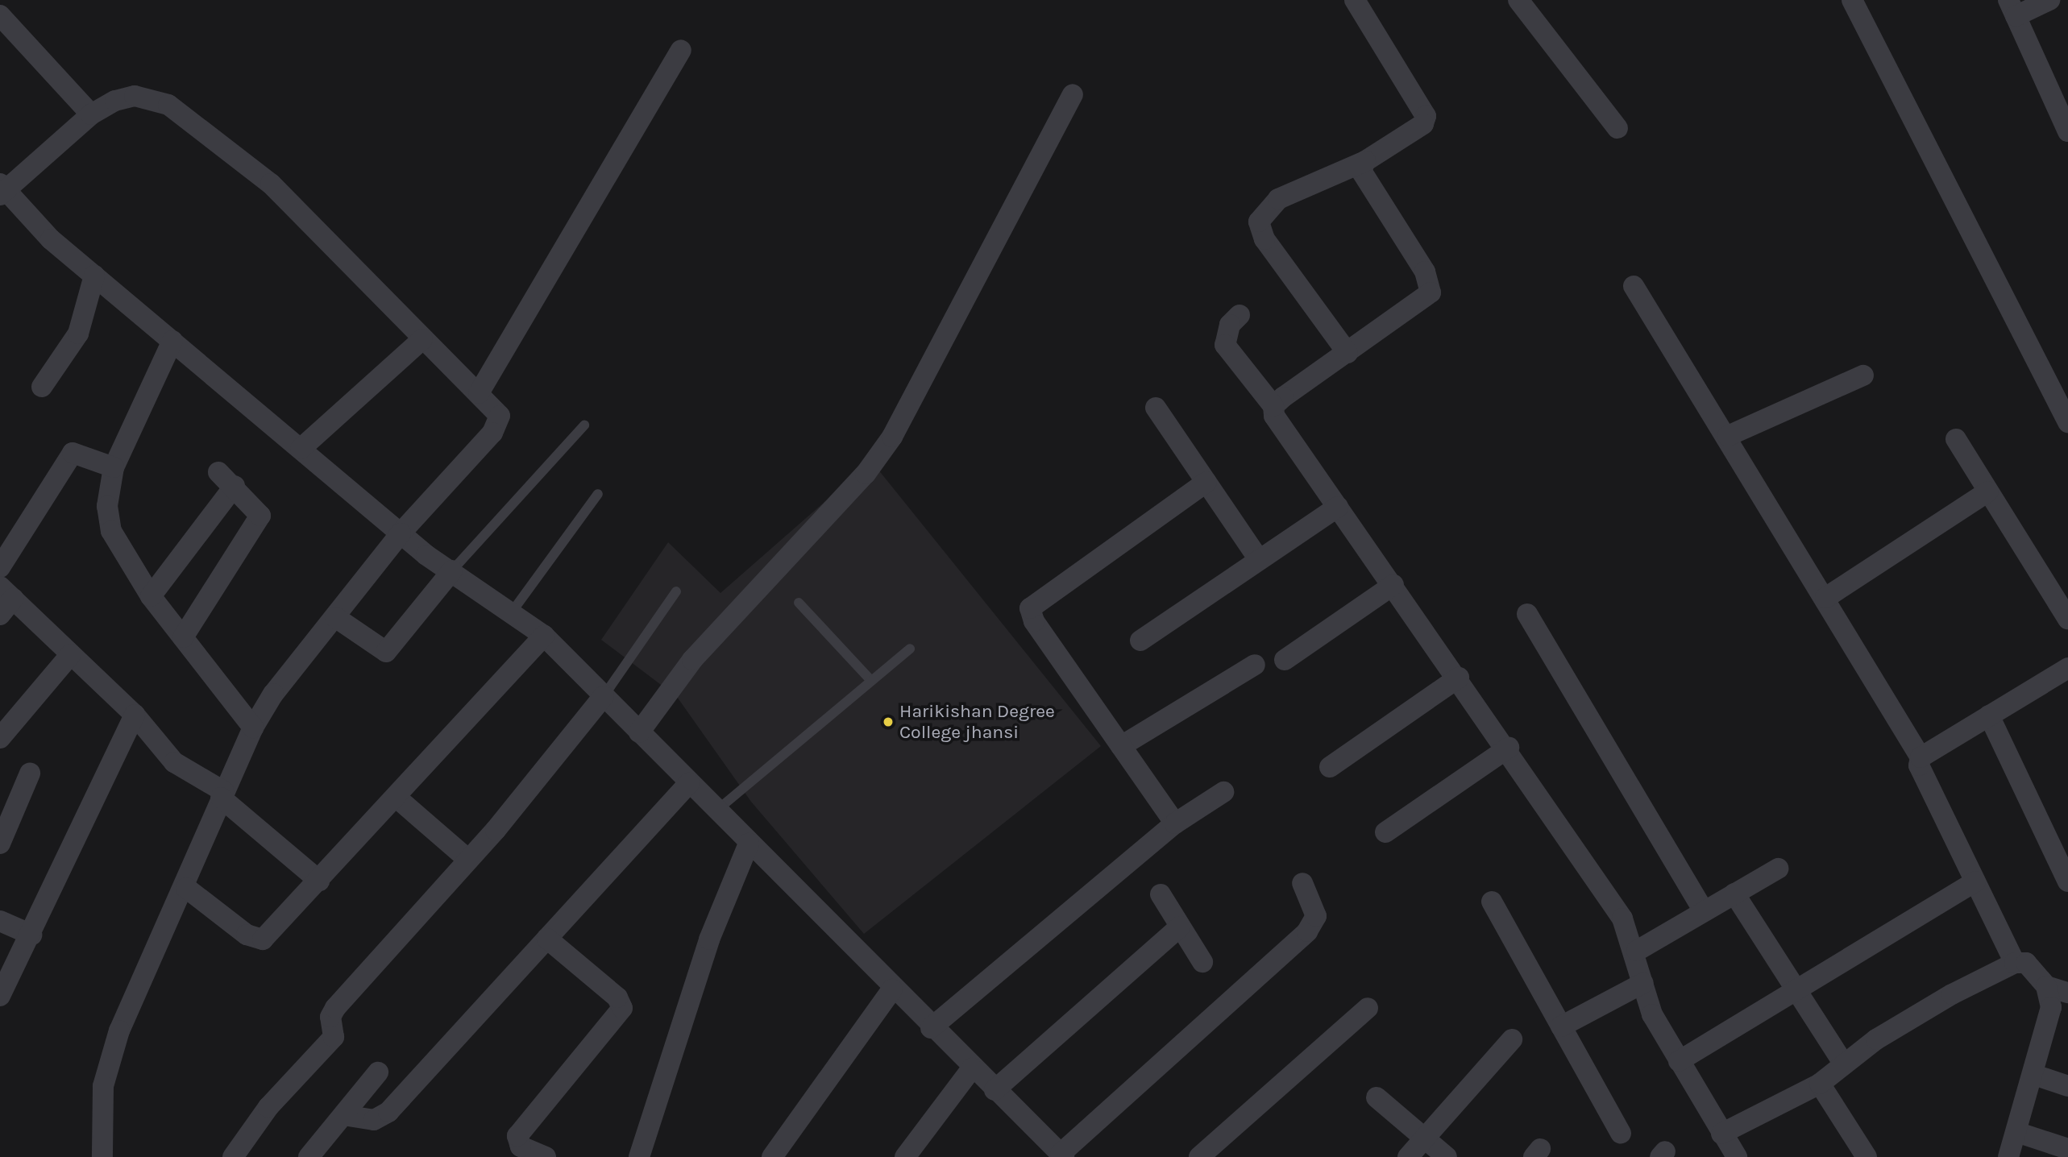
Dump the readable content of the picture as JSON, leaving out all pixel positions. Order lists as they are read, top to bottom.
{
  "places": ["Harikishan Degree College jhansi"]
}
